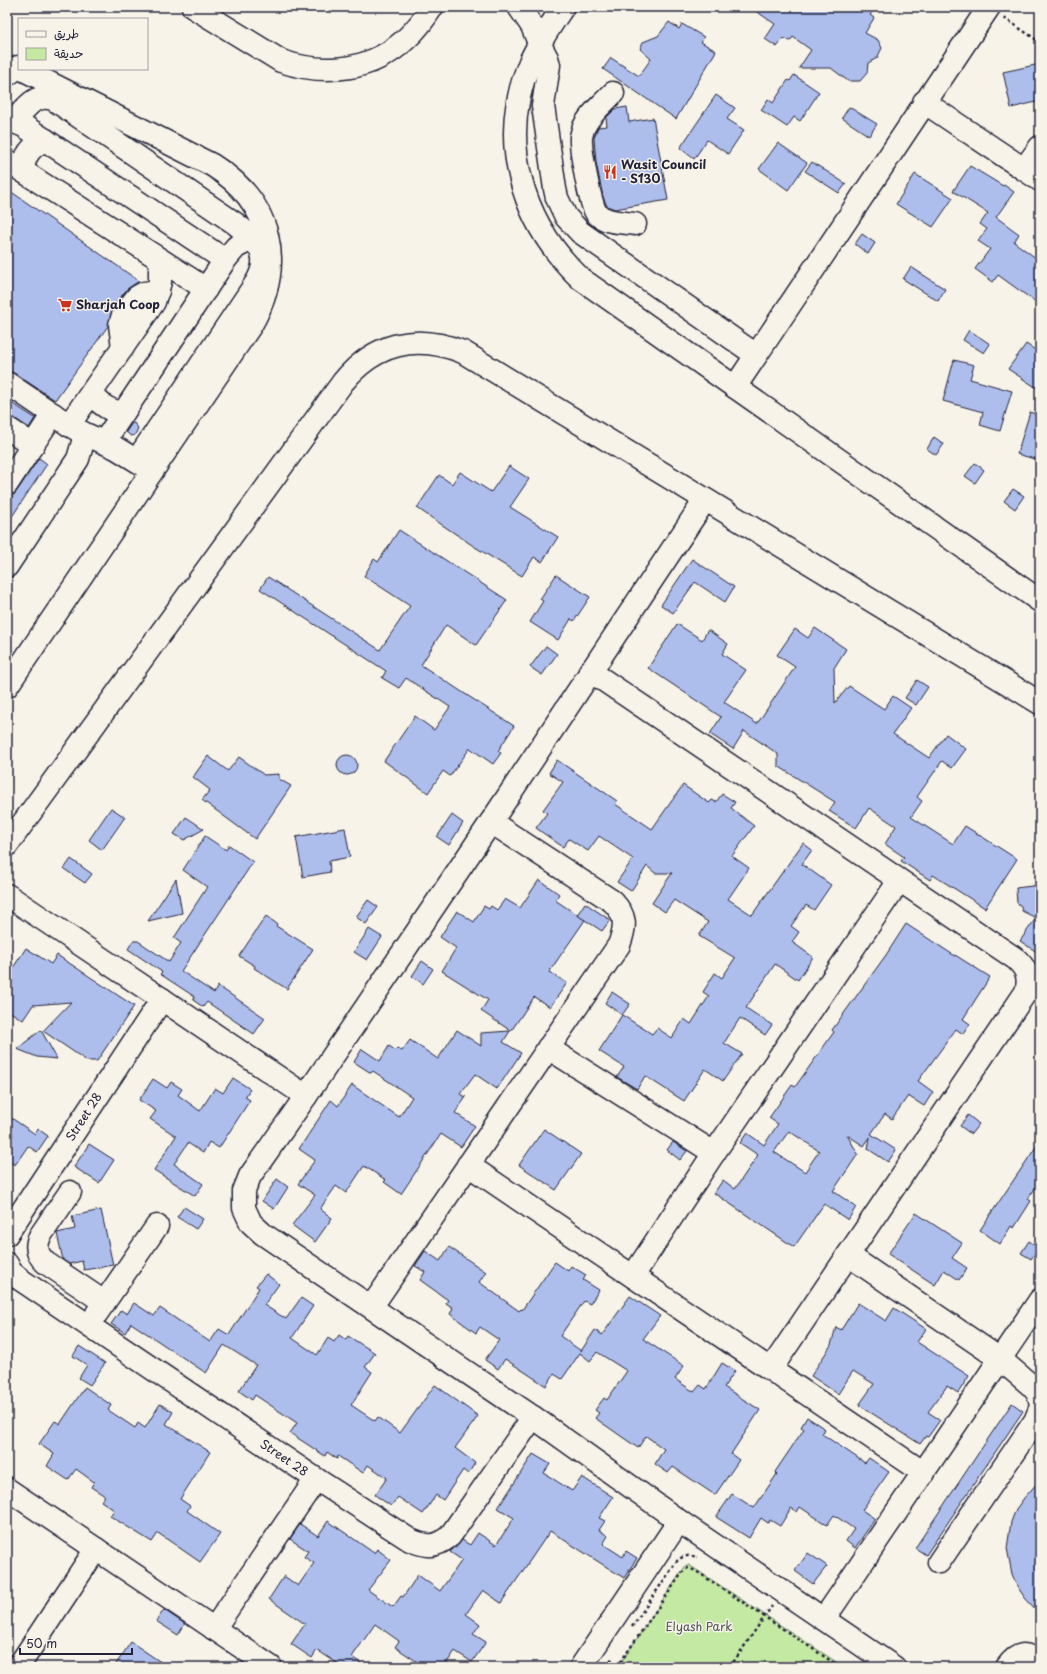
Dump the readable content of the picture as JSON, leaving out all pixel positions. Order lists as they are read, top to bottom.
{
  "streets": {
    "street": ["Street 28"]
  },
  "parks": ["Elyash Park"],
  "places": {
    "restaurant": ["Wasit Council - S130"],
    "supermarket": ["Sharjah Coop"]
  },
  "legend": ["طريق", "حديقة"],
  "scale_bar": "50 m"
}
